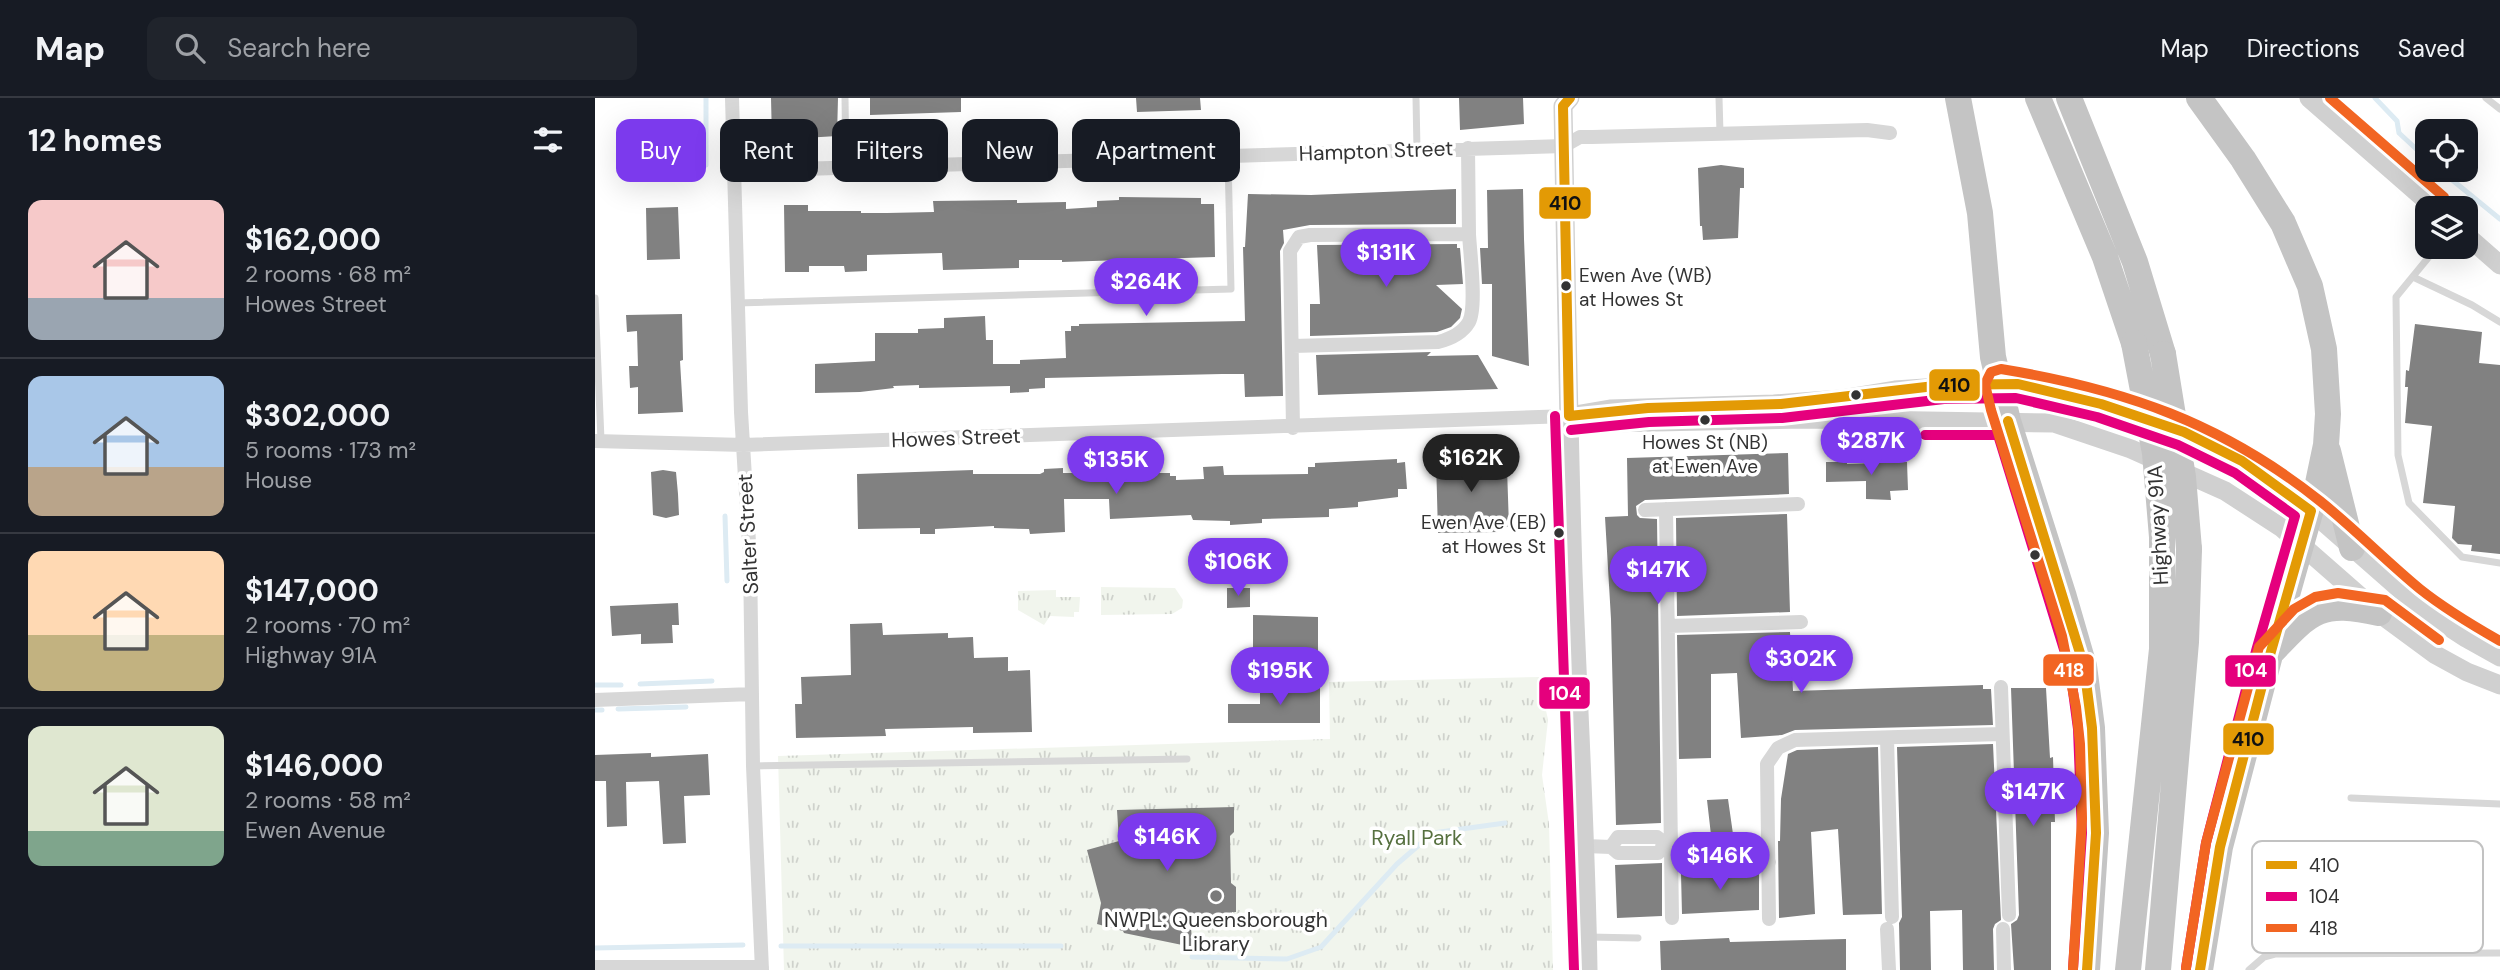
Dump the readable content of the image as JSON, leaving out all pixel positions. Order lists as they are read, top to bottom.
{
  "streets": {
    "highway": ["Highway 91A"],
    "street": ["Hampton Street", "Howes Street", "Salter Street"]
  },
  "crossings": [
    ["Howes Street", "Salter Street"]
  ],
  "parks": ["Ryall Park"],
  "places": [
    "Ewen Ave (WB) at Howes St",
    "Howes St (NB) at Ewen Ave",
    "Ewen Ave (EB) at Howes St",
    "NWPL: Queensborough Library"
  ],
  "lines": ["transit line 410", "transit line 418", "transit line 104"],
  "legend": ["410", "104", "418"],
  "page": {
    "header": "Map",
    "search": "Search here",
    "nav": ["Map", "Directions", "Saved"],
    "heading": "12 homes",
    "chip": [
      "Buy",
      "Rent",
      "Filters",
      "New",
      "Apartment"
    ],
    "list": [
      {
        "name": "$162,000",
        "note": "2 rooms · 68 m² · Howes Street"
      },
      {
        "name": "$302,000",
        "note": "5 rooms · 173 m² · House"
      },
      {
        "name": "$147,000",
        "note": "2 rooms · 70 m² · Highway 91A"
      },
      {
        "name": "$146,000",
        "note": "2 rooms · 58 m² · Ewen Avenue"
      }
    ],
    "price": [
      "$131K",
      "$264K",
      "$287K",
      "$162K",
      "$135K",
      "$106K",
      "$147K",
      "$302K",
      "$195K",
      "$147K",
      "$146K",
      "$146K"
    ]
  }
}
